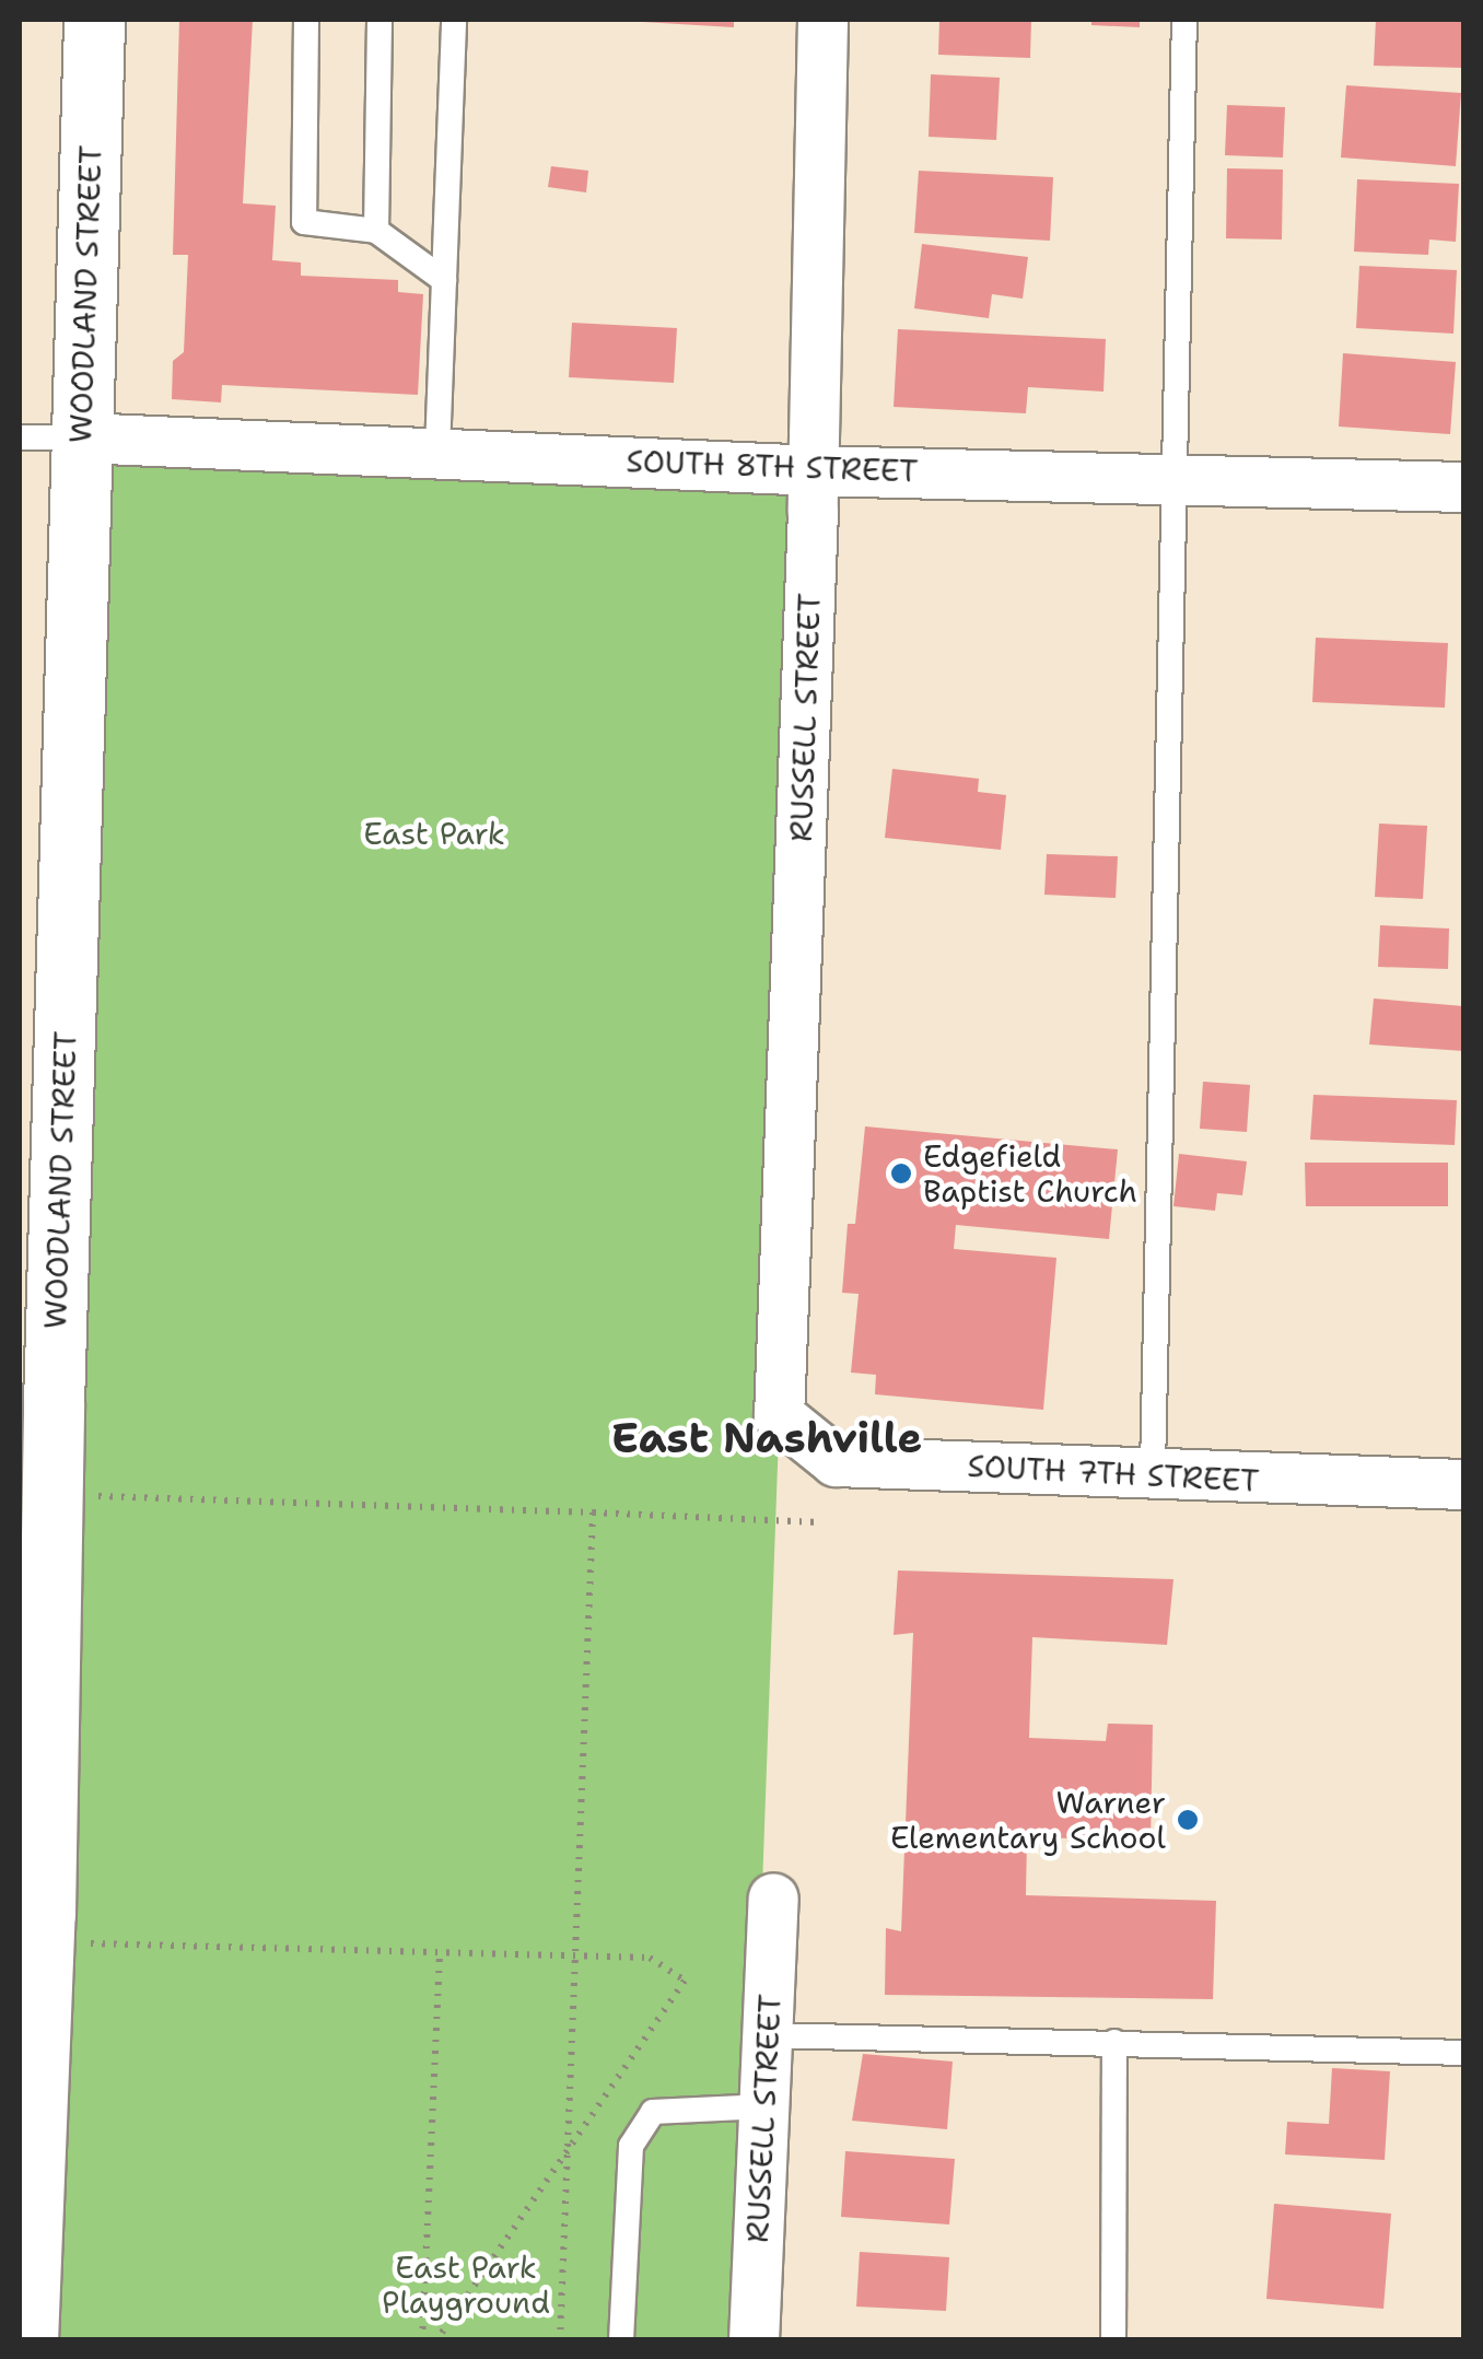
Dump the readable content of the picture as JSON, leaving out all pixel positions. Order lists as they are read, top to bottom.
{
  "streets": {
    "street": [
      "WOODLAND STREET",
      "SOUTH 8TH STREET",
      "RUSSELL STREET",
      "SOUTH 7TH STREET"
    ]
  },
  "crossings": [
    ["WOODLAND STREET", "SOUTH 8TH STREET"],
    ["SOUTH 8TH STREET", "RUSSELL STREET"],
    ["RUSSELL STREET", "SOUTH 7TH STREET"]
  ],
  "districts": ["East Nashville"],
  "parks": ["East Park", "East Park Playground"],
  "places": ["Edgefield Baptist Church", "Warner Elementary School"]
}
